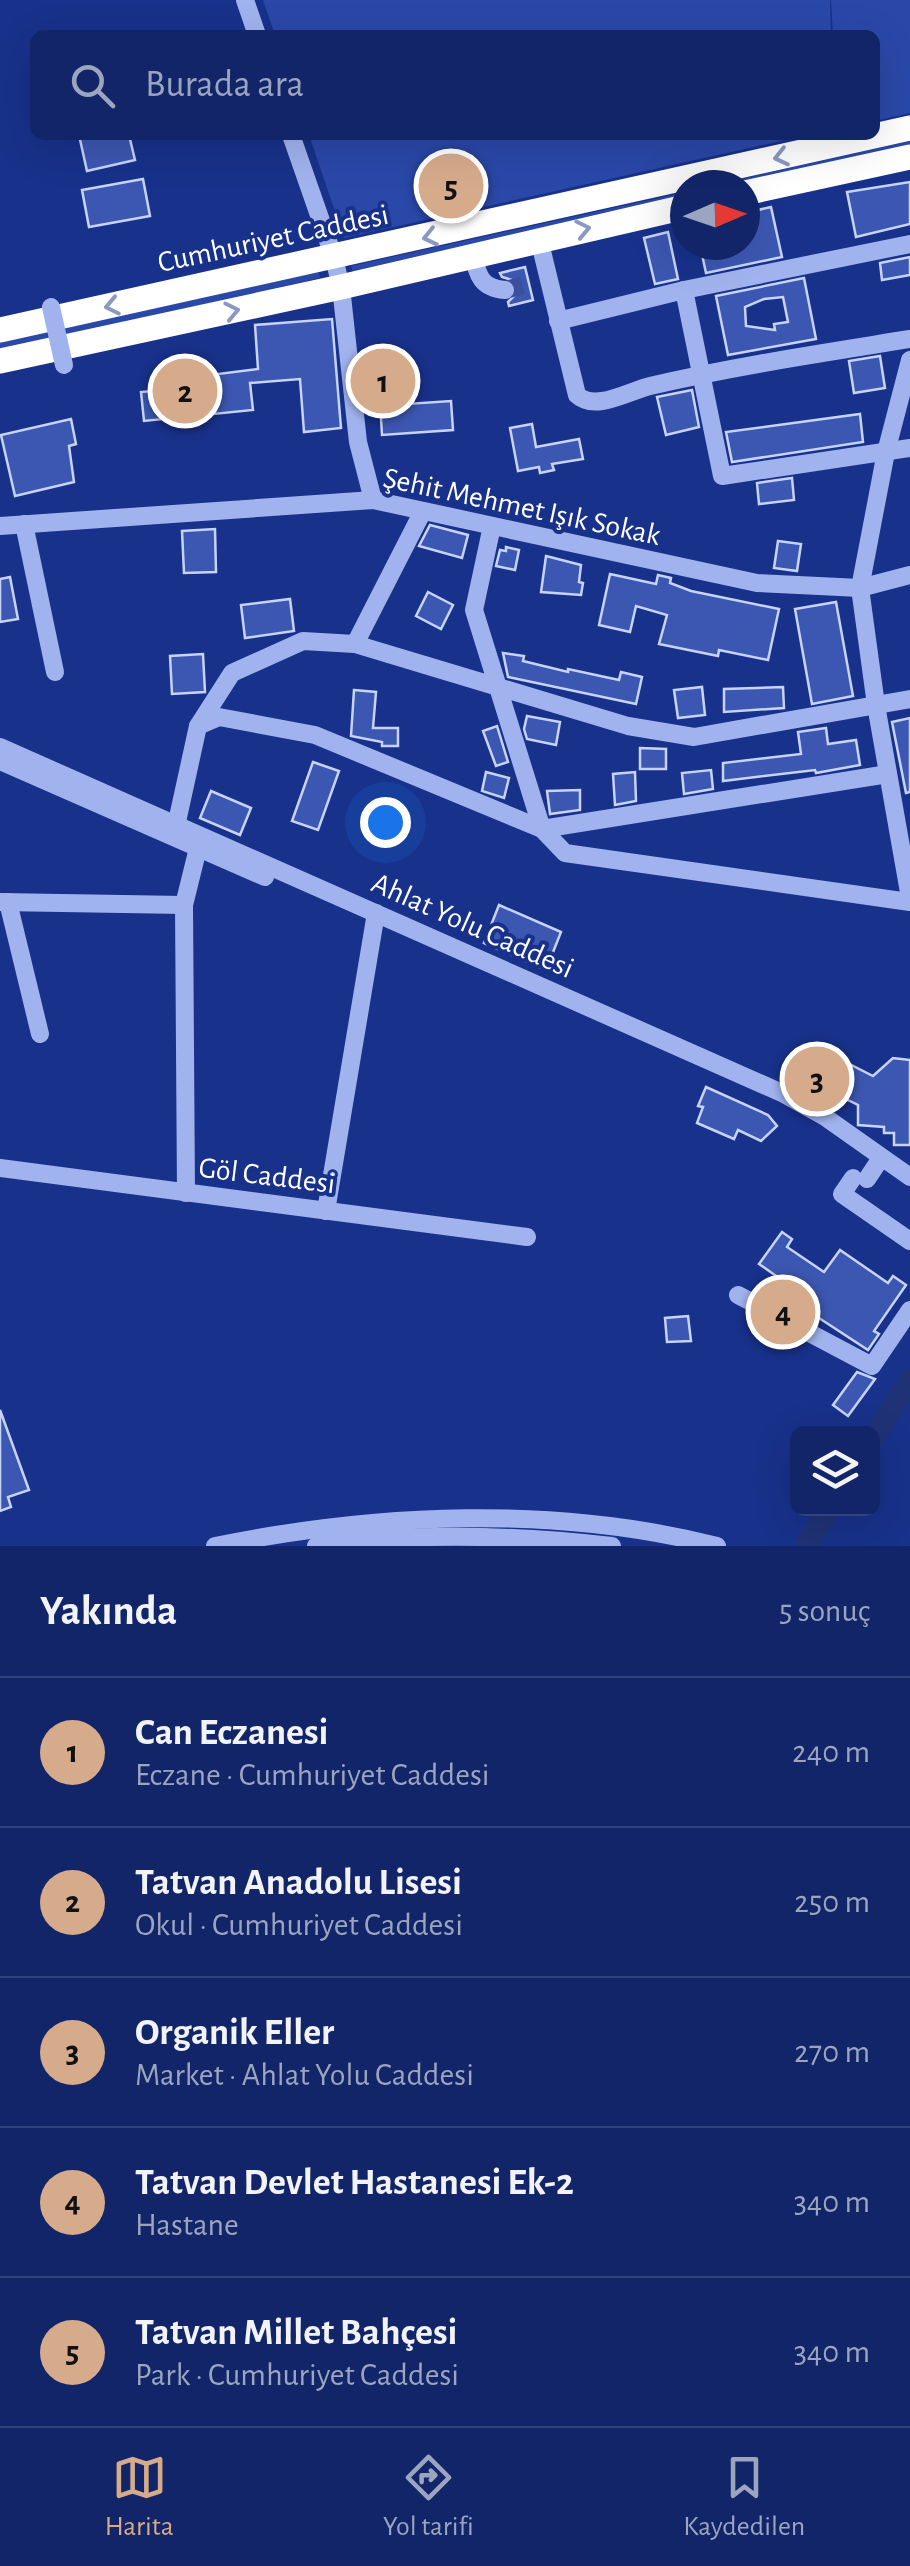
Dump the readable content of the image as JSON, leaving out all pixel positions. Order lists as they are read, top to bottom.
{
  "streets": {
    "highway": ["Cumhuriyet Caddesi"],
    "street": ["Şehit Mehmet Işık Sokak", "Ahlat Yolu Caddesi", "Göl Caddesi"]
  },
  "north": "right",
  "page": {
    "search": "Burada ara",
    "pins": [
      "5",
      "1",
      "2",
      "3",
      "4"
    ],
    "heading": ["Yakında", "5 sonuç"],
    "list": [
      {
        "mark": "1",
        "name": "Can Eczanesi",
        "note": "Eczane · Cumhuriyet Caddesi",
        "value": "240 m"
      },
      {
        "mark": "2",
        "name": "Tatvan Anadolu Lisesi",
        "note": "Okul · Cumhuriyet Caddesi",
        "value": "250 m"
      },
      {
        "mark": "3",
        "name": "Organik Eller",
        "note": "Market · Ahlat Yolu Caddesi",
        "value": "270 m"
      },
      {
        "mark": "4",
        "name": "Tatvan Devlet Hastanesi Ek-2",
        "note": "Hastane",
        "value": "340 m"
      },
      {
        "mark": "5",
        "name": "Tatvan Millet Bahçesi",
        "note": "Park · Cumhuriyet Caddesi",
        "value": "340 m"
      }
    ],
    "nav": ["Harita", "Yol tarifi", "Kaydedilen"]
  }
}
